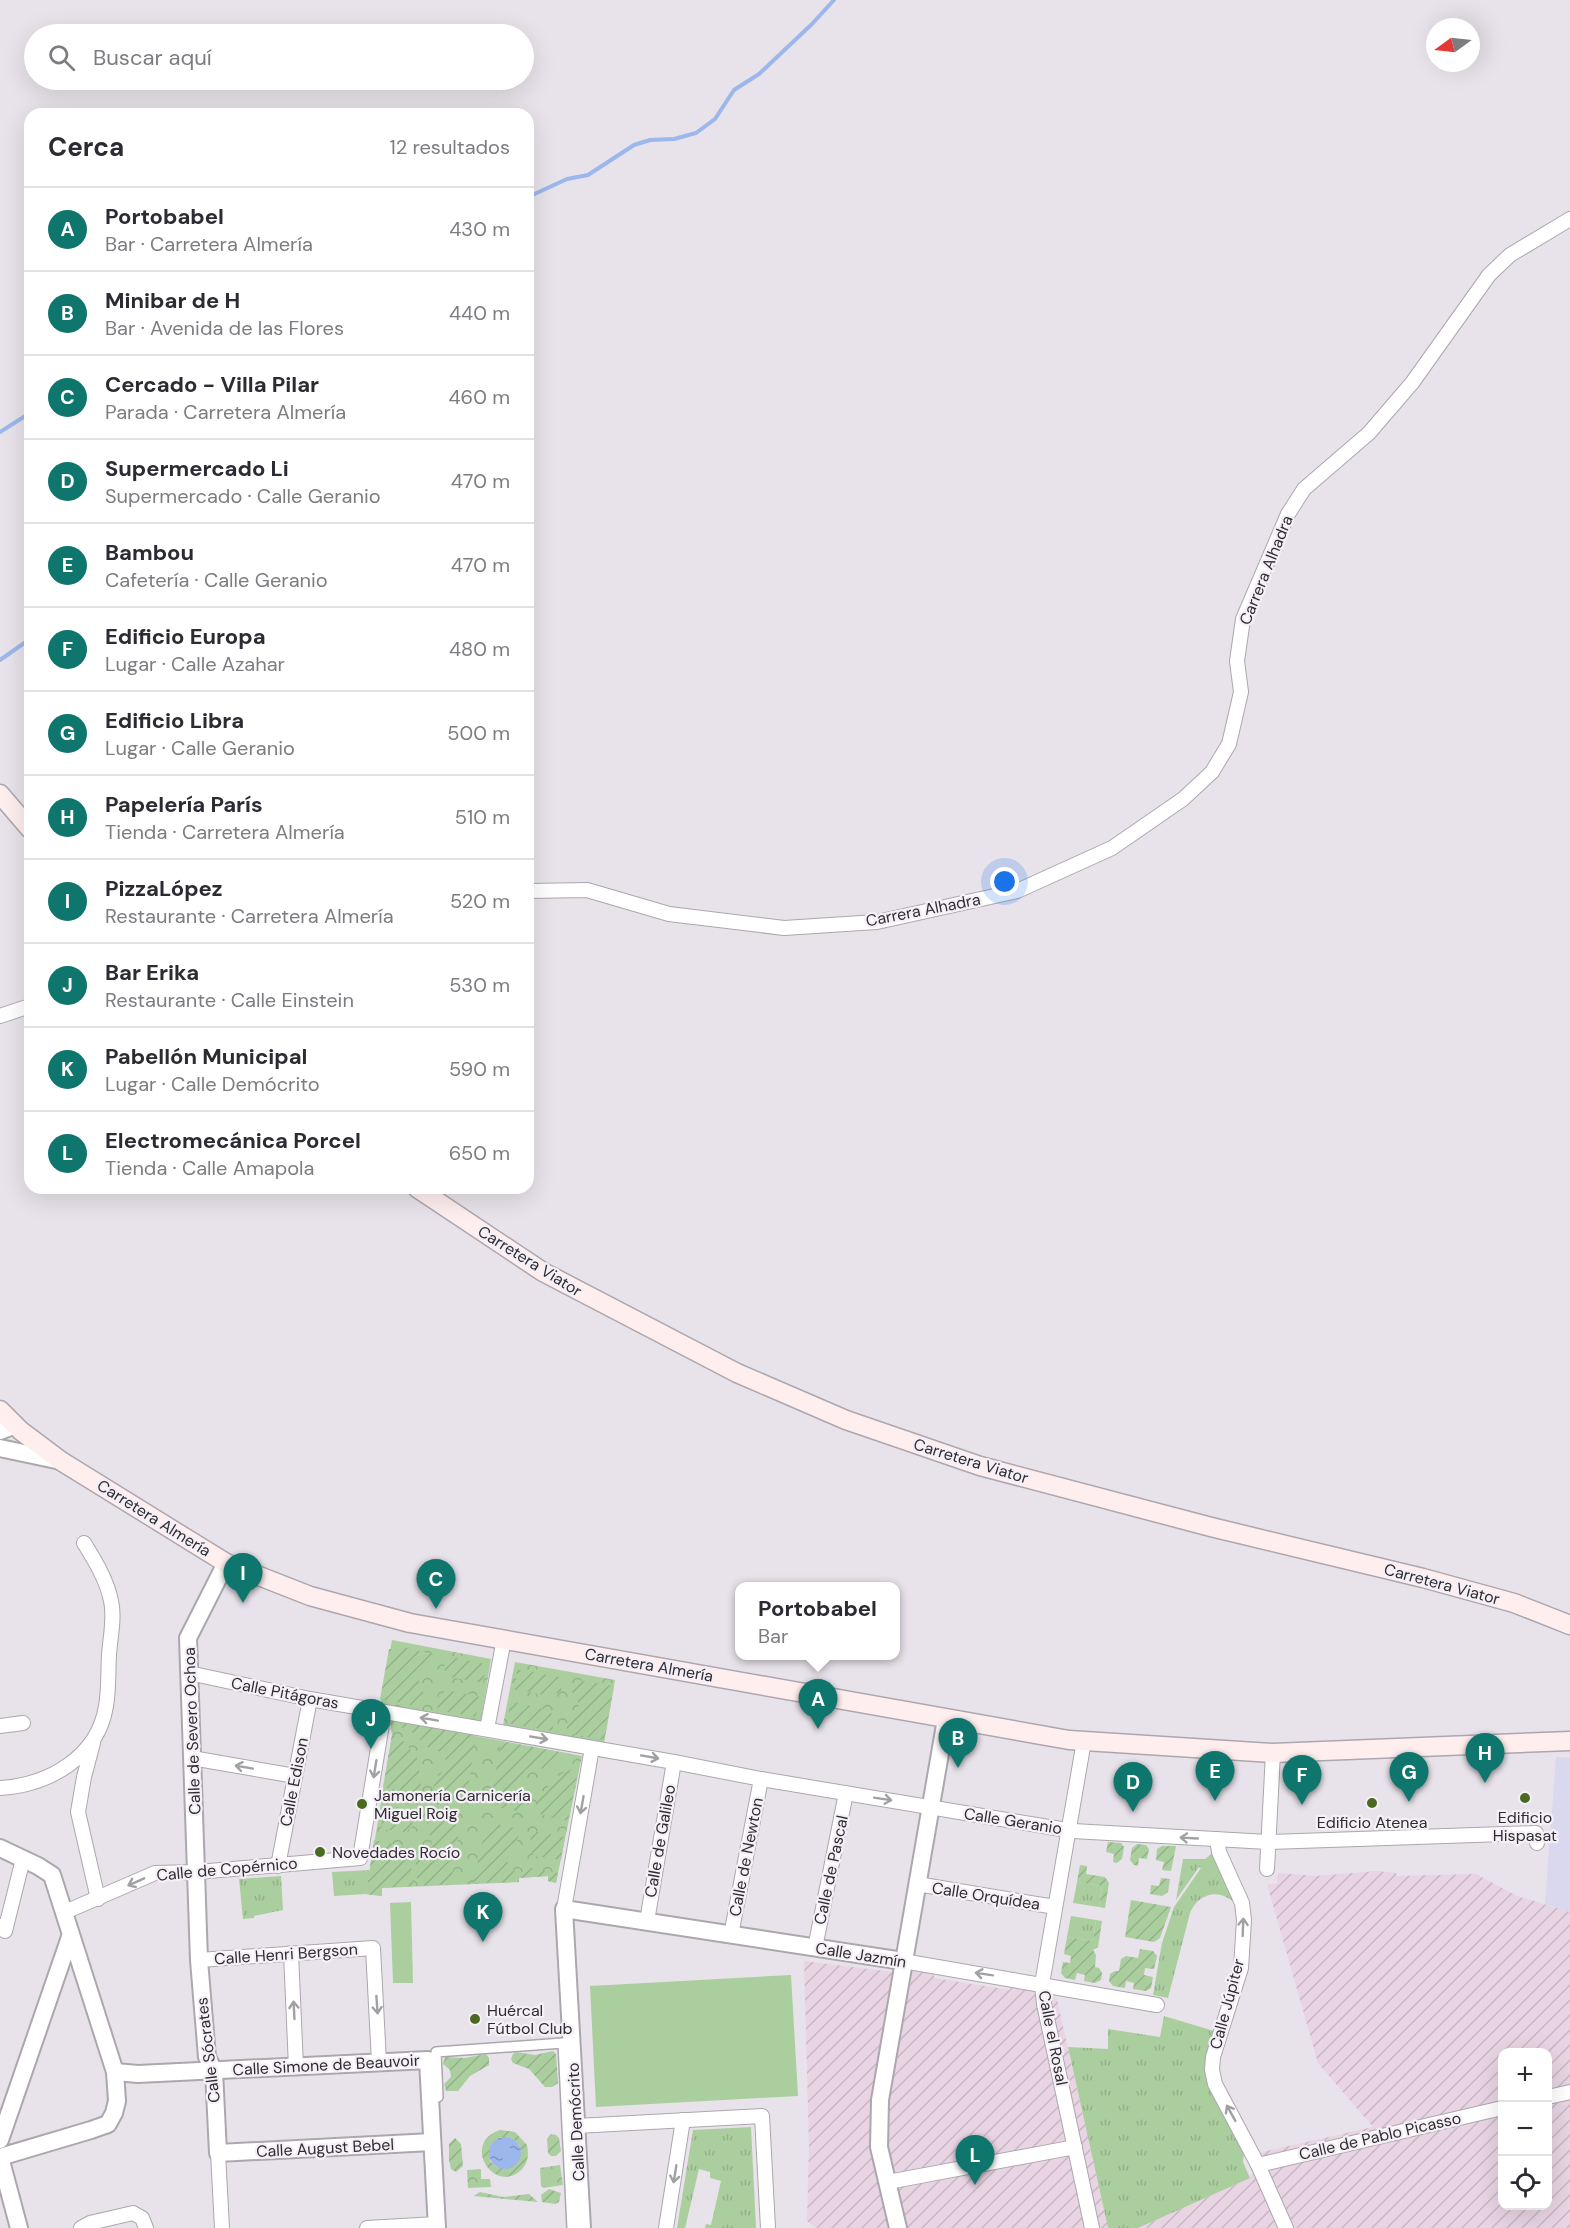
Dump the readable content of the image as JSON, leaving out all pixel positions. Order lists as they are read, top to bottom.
{
  "streets": {
    "main road": ["Carretera Viator", "Carretera Almería"],
    "street": [
      "Carrera Alhadra",
      "Calle Pitágoras",
      "Calle de Severo Ochoa",
      "Calle Edison",
      "Calle Geranio",
      "Calle de Galileo",
      "Calle de Newton",
      "Calle de Copérnico",
      "Calle de Pascal",
      "Calle Orquídea",
      "Calle Henri Bergson",
      "Calle Jazmín",
      "Calle Júpiter",
      "Calle el Rosal",
      "Calle Sócrates",
      "Calle Simone de Beauvoir",
      "Calle Demócrito",
      "Calle de Pablo Picasso",
      "Calle August Bebel"
    ]
  },
  "crossings": [
    ["Carretera Almería", "Calle de Severo Ochoa"],
    ["Carretera Almería", "Calle el Rosal"],
    ["Calle Pitágoras", "Calle de Severo Ochoa"],
    ["Calle Pitágoras", "Calle Edison"],
    ["Calle Pitágoras", "Calle Geranio"],
    ["Calle Pitágoras", "Calle de Copérnico"],
    ["Calle de Severo Ochoa", "Calle de Copérnico"],
    ["Calle de Severo Ochoa", "Calle Sócrates"],
    ["Calle Edison", "Calle de Copérnico"],
    ["Calle Geranio", "Calle de Galileo"],
    ["Calle Geranio", "Calle de Newton"],
    ["Calle Geranio", "Calle de Pascal"],
    ["Calle Geranio", "Calle Júpiter"],
    ["Calle Geranio", "Calle el Rosal"],
    ["Calle de Galileo", "Calle Jazmín"],
    ["Calle de Newton", "Calle Jazmín"],
    ["Calle de Copérnico", "Calle Sócrates"],
    ["Calle de Pascal", "Calle Jazmín"],
    ["Calle Orquídea", "Calle el Rosal"],
    ["Calle Henri Bergson", "Calle Sócrates"],
    ["Calle Henri Bergson", "Calle Simone de Beauvoir"],
    ["Calle Jazmín", "Calle el Rosal"],
    ["Calle Jazmín", "Calle Demócrito"],
    ["Calle Júpiter", "Calle de Pablo Picasso"],
    ["Calle Sócrates", "Calle Simone de Beauvoir"],
    ["Calle Sócrates", "Calle August Bebel"],
    ["Calle Simone de Beauvoir", "Calle August Bebel"]
  ],
  "one_way": ["Calle de Copérnico", "Calle Júpiter"],
  "places": [
    "Edificio Hispasat",
    "Edificio Atenea",
    "Jamonería Carnicería Miguel Roig",
    "Novedades Rocío",
    "Huércal Fútbol Club"
  ],
  "north": "left",
  "page": {
    "search": "Buscar aquí",
    "heading": ["Cerca", "12 resultados"],
    "list": [
      {
        "mark": "A",
        "name": "Portobabel",
        "note": "Bar · Carretera Almería",
        "value": "430 m"
      },
      {
        "mark": "B",
        "name": "Minibar de H",
        "note": "Bar · Avenida de las Flores",
        "value": "440 m"
      },
      {
        "mark": "C",
        "name": "Cercado - Villa Pilar",
        "note": "Parada · Carretera Almería",
        "value": "460 m"
      },
      {
        "mark": "D",
        "name": "Supermercado Li",
        "note": "Supermercado · Calle Geranio",
        "value": "470 m"
      },
      {
        "mark": "E",
        "name": "Bambou",
        "note": "Cafetería · Calle Geranio",
        "value": "470 m"
      },
      {
        "mark": "F",
        "name": "Edificio Europa",
        "note": "Lugar · Calle Azahar",
        "value": "480 m"
      },
      {
        "mark": "G",
        "name": "Edificio Libra",
        "note": "Lugar · Calle Geranio",
        "value": "500 m"
      },
      {
        "mark": "H",
        "name": "Papelería París",
        "note": "Tienda · Carretera Almería",
        "value": "510 m"
      },
      {
        "mark": "I",
        "name": "PizzaLópez",
        "note": "Restaurante · Carretera Almería",
        "value": "520 m"
      },
      {
        "mark": "J",
        "name": "Bar Erika",
        "note": "Restaurante · Calle Einstein",
        "value": "530 m"
      },
      {
        "mark": "K",
        "name": "Pabellón Municipal",
        "note": "Lugar · Calle Demócrito",
        "value": "590 m"
      },
      {
        "mark": "L",
        "name": "Electromecánica Porcel",
        "note": "Tienda · Calle Amapola",
        "value": "650 m"
      }
    ],
    "pins": [
      "I",
      "C",
      "A",
      "J",
      "B",
      "H",
      "E",
      "G",
      "F",
      "D",
      "K",
      "L"
    ],
    "popup": ["Portobabel", "Bar"],
    "map_buttons": ["+", "−"]
  }
}
